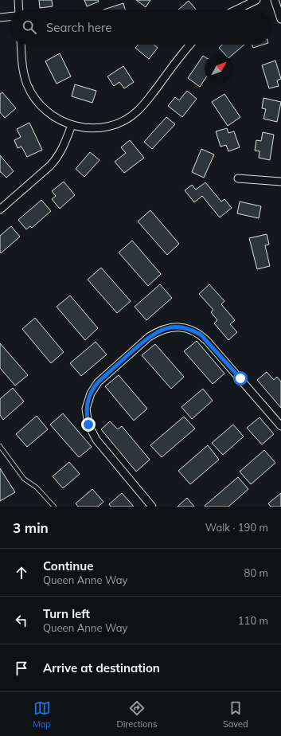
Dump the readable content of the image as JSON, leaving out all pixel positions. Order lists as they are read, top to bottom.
{
  "north": "top right",
  "page": {
    "search": "Search here",
    "heading": ["3 min", "Walk · 190 m"],
    "list": [
      ["Continue", "Queen Anne Way", "80 m"],
      ["Turn left", "Queen Anne Way", "110 m"],
      "Arrive at destination"
    ],
    "nav": ["Map", "Directions", "Saved"]
  }
}
